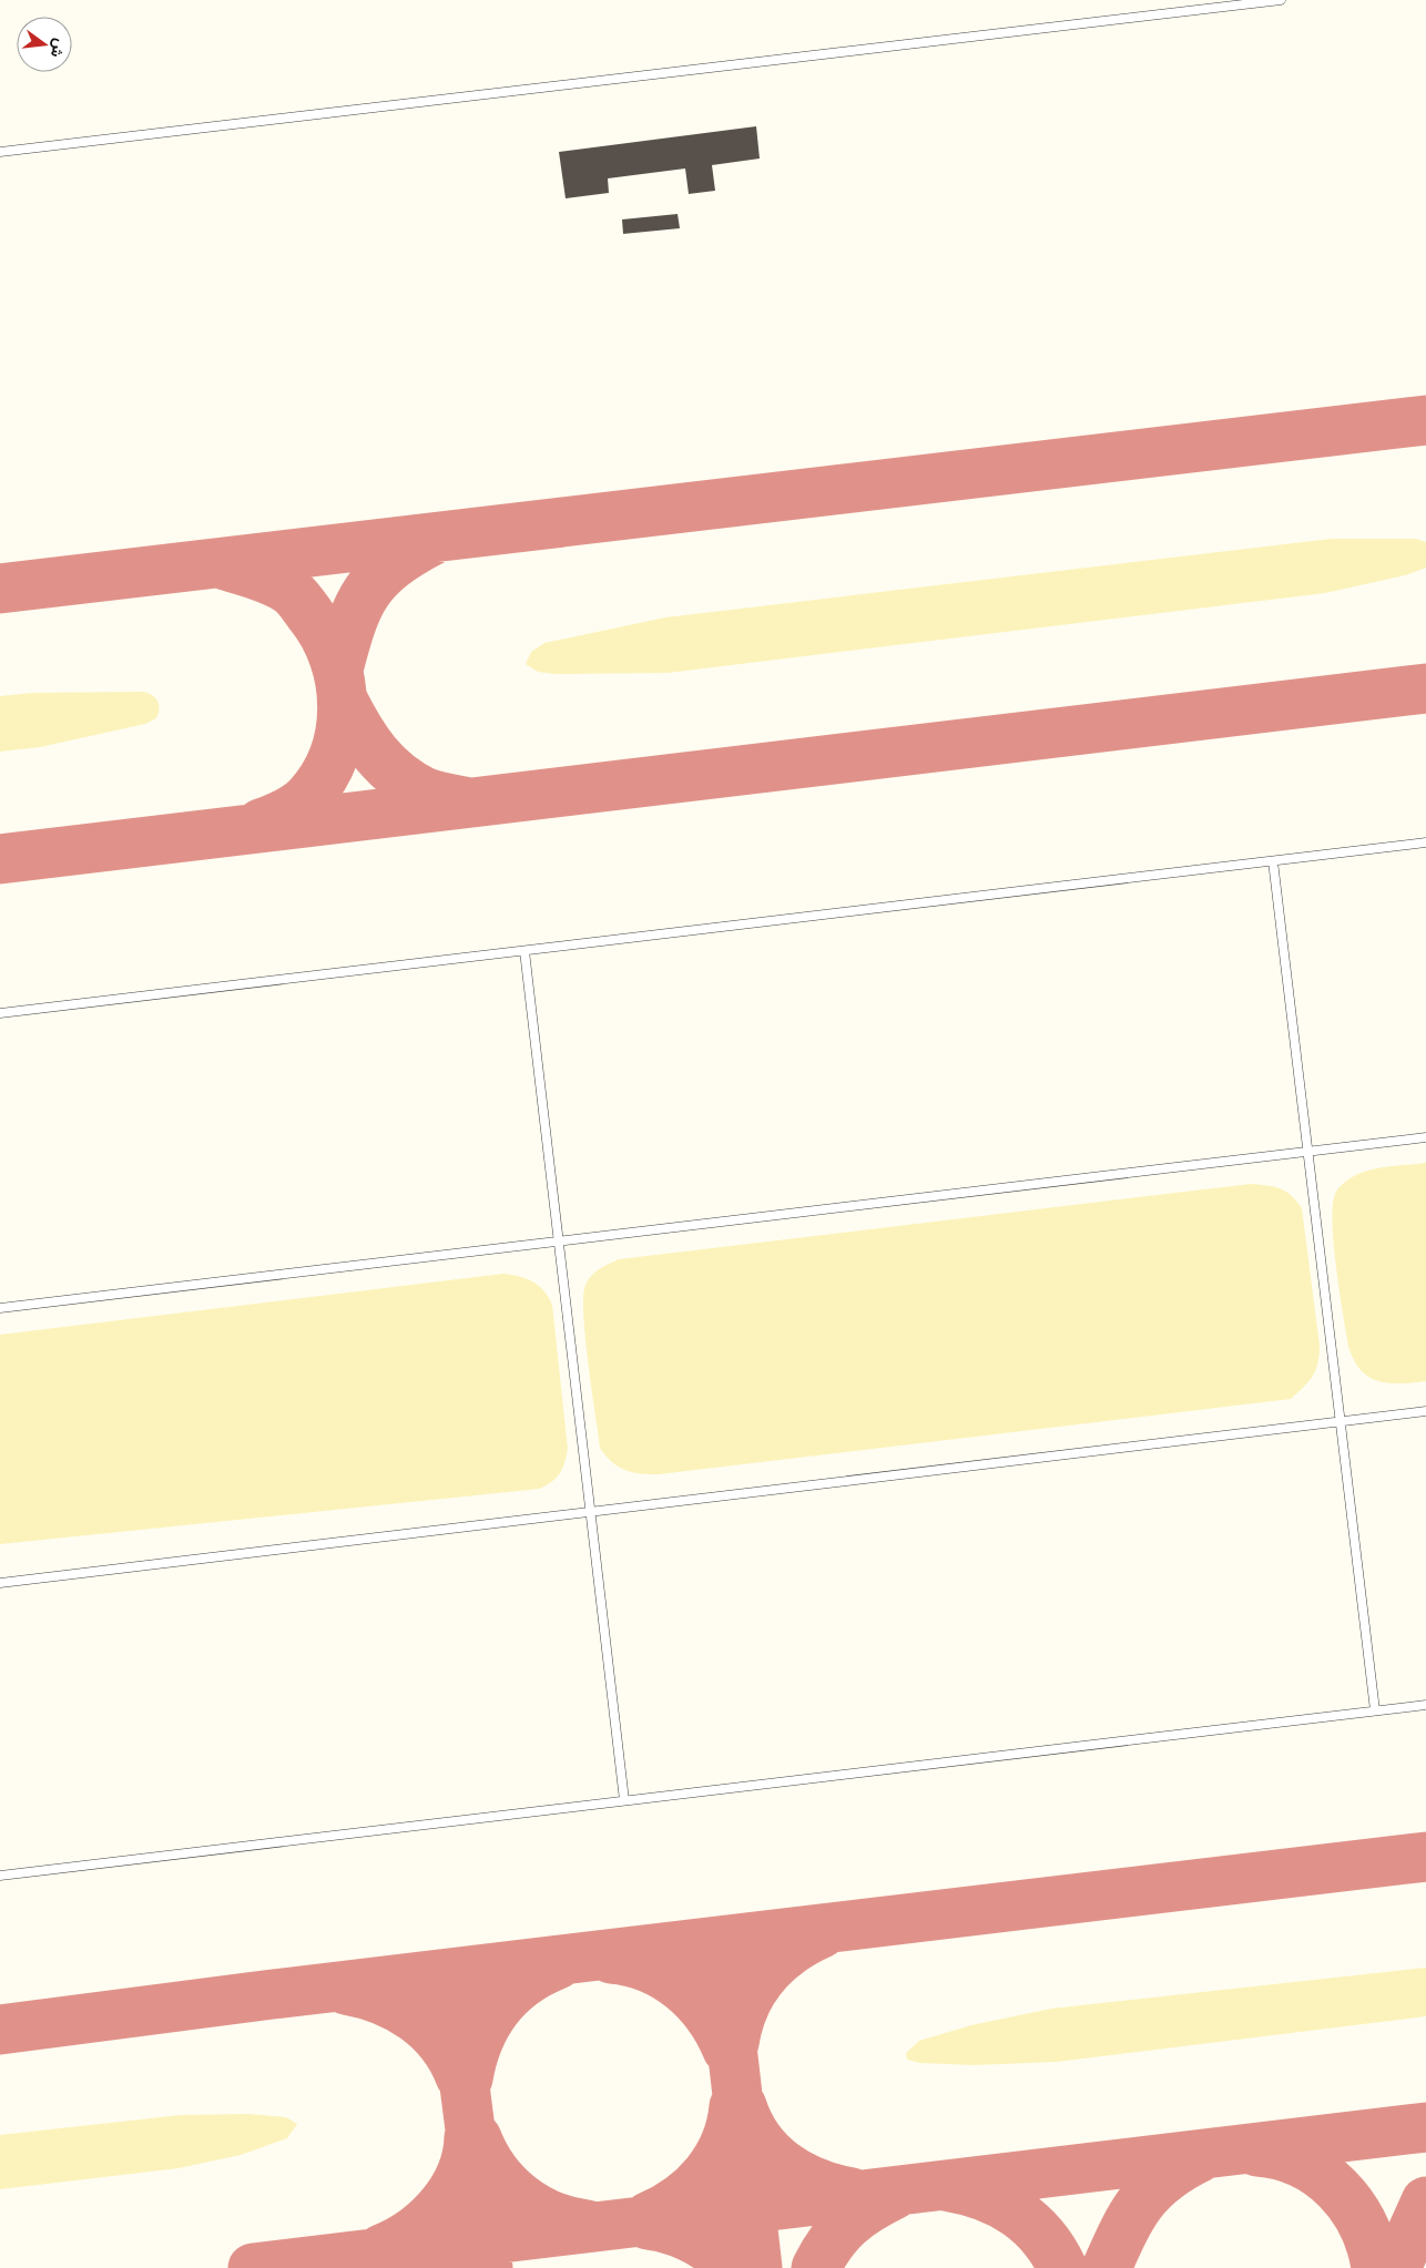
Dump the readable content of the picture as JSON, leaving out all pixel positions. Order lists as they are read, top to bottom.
{
  "north": "right"
}
